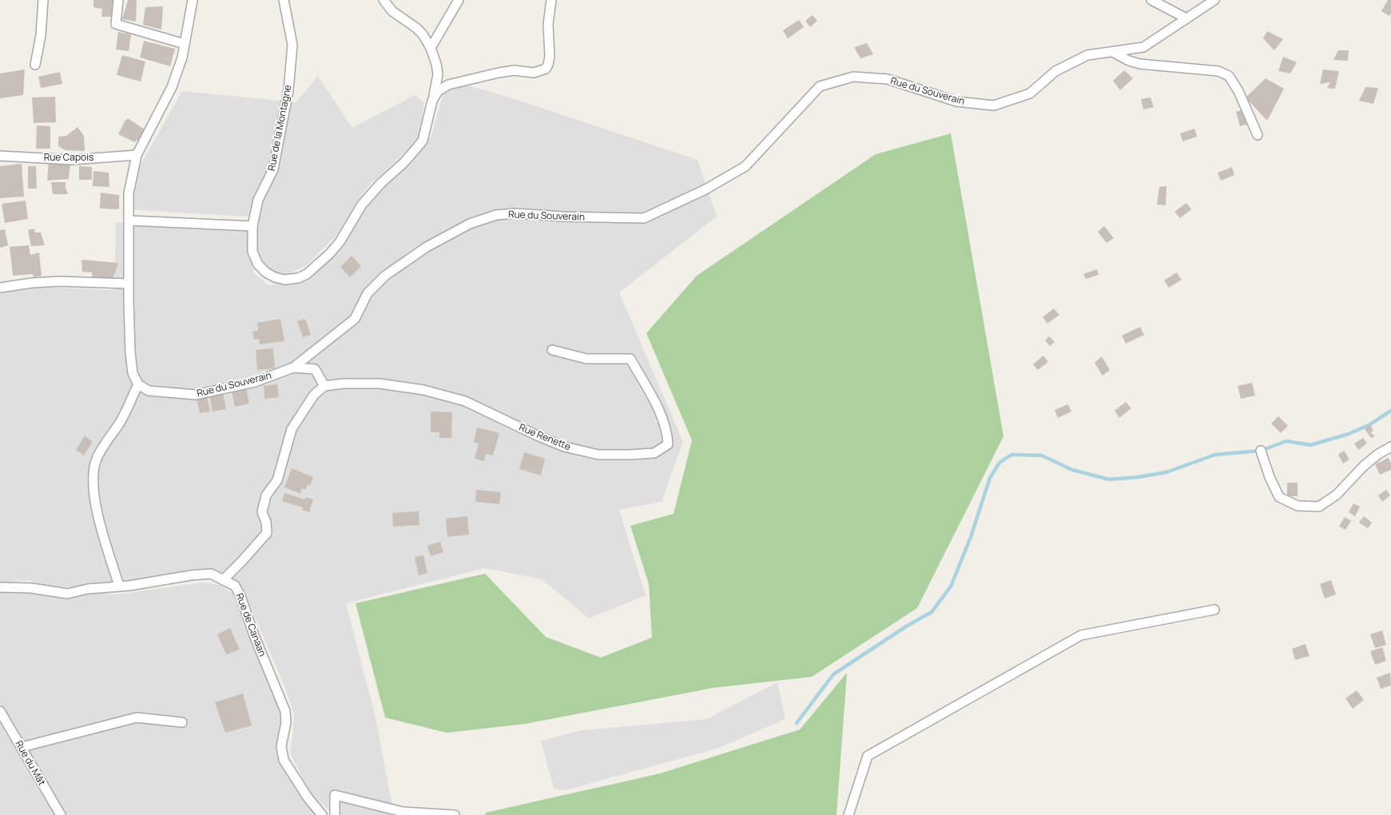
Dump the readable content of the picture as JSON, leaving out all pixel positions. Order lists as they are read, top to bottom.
{
  "streets": {
    "street": [
      "Rue du Souverain",
      "Rue de la Montagne",
      "Rue Capois",
      "Rue Renette",
      "Rue de Canaan",
      "Rue du Mât"
    ]
  }
}
